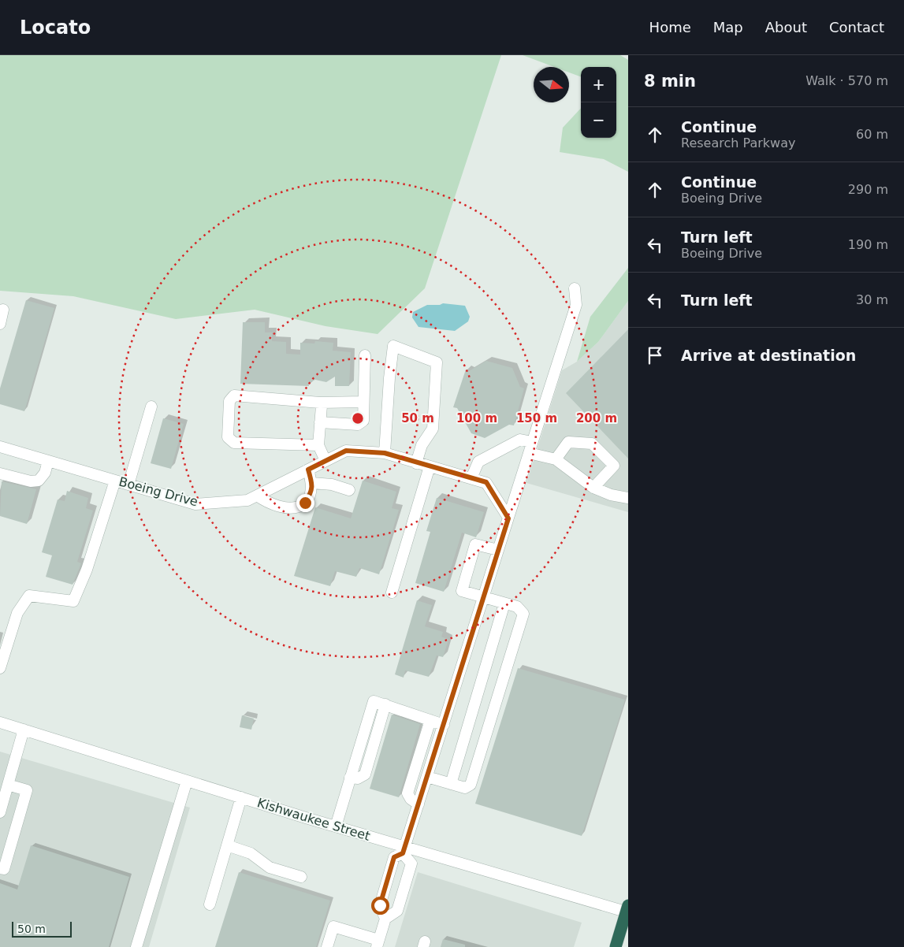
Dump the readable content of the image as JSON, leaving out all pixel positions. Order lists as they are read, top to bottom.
{
  "streets": {
    "street": ["Boeing Drive", "Kishwaukee Street"]
  },
  "scale_bar": "50 m",
  "north": "right",
  "page": {
    "header": "Locato",
    "nav": [
      "Home",
      "Map",
      "About",
      "Contact"
    ],
    "heading": ["8 min", "Walk · 570 m"],
    "map_buttons": ["+", "−"],
    "list": [
      ["Continue", "Research Parkway", "60 m"],
      ["Continue", "Boeing Drive", "290 m"],
      ["Turn left", "Boeing Drive", "190 m"],
      ["Turn left", "30 m"],
      "Arrive at destination"
    ],
    "scale": "50 m"
  },
  "rings": [
    "50 m",
    "100 m",
    "150 m",
    "200 m"
  ]
}
